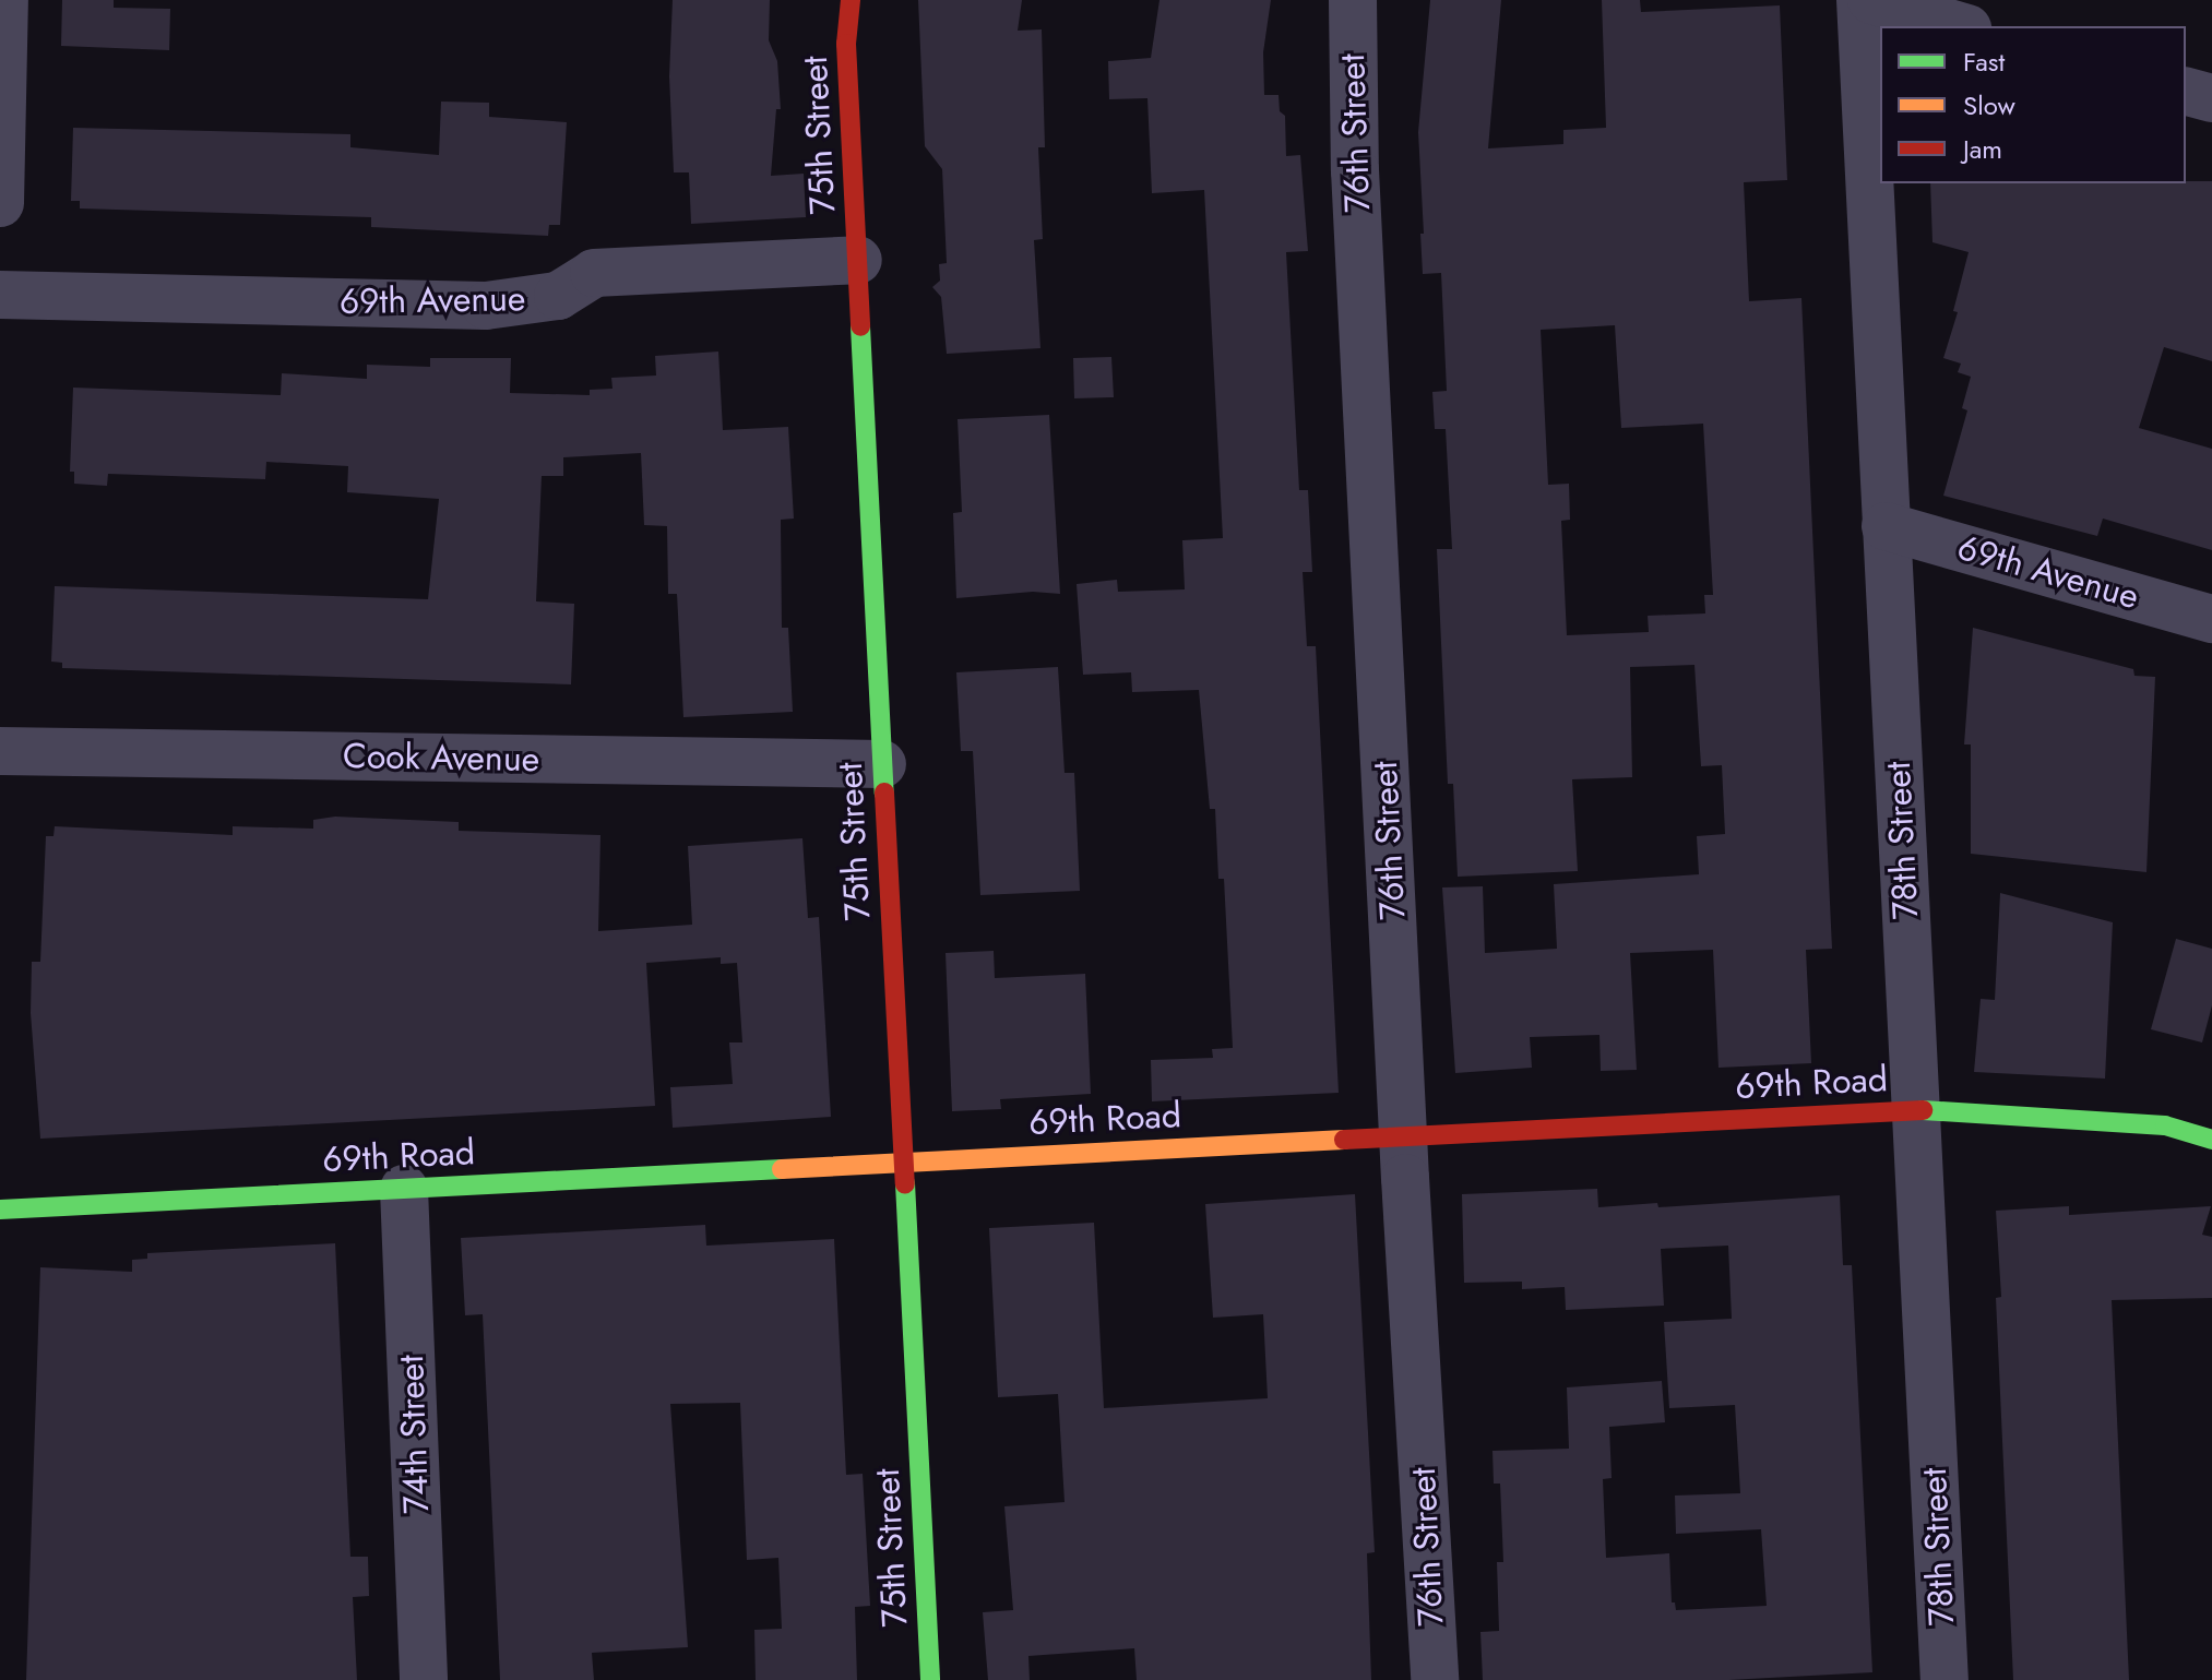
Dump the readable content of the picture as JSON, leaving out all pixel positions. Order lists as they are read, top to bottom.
{
  "streets": {
    "street": [
      "76th Street",
      "75th Street",
      "69th Avenue",
      "Cook Avenue",
      "78th Street",
      "69th Road",
      "74th Street"
    ]
  },
  "crossings": [
    ["76th Street", "69th Road"],
    ["75th Street", "69th Avenue"],
    ["75th Street", "Cook Avenue"],
    ["75th Street", "69th Road"],
    ["69th Avenue", "78th Street"],
    ["78th Street", "69th Road"],
    ["69th Road", "74th Street"]
  ],
  "legend": ["Fast", "Slow", "Jam"]
}
